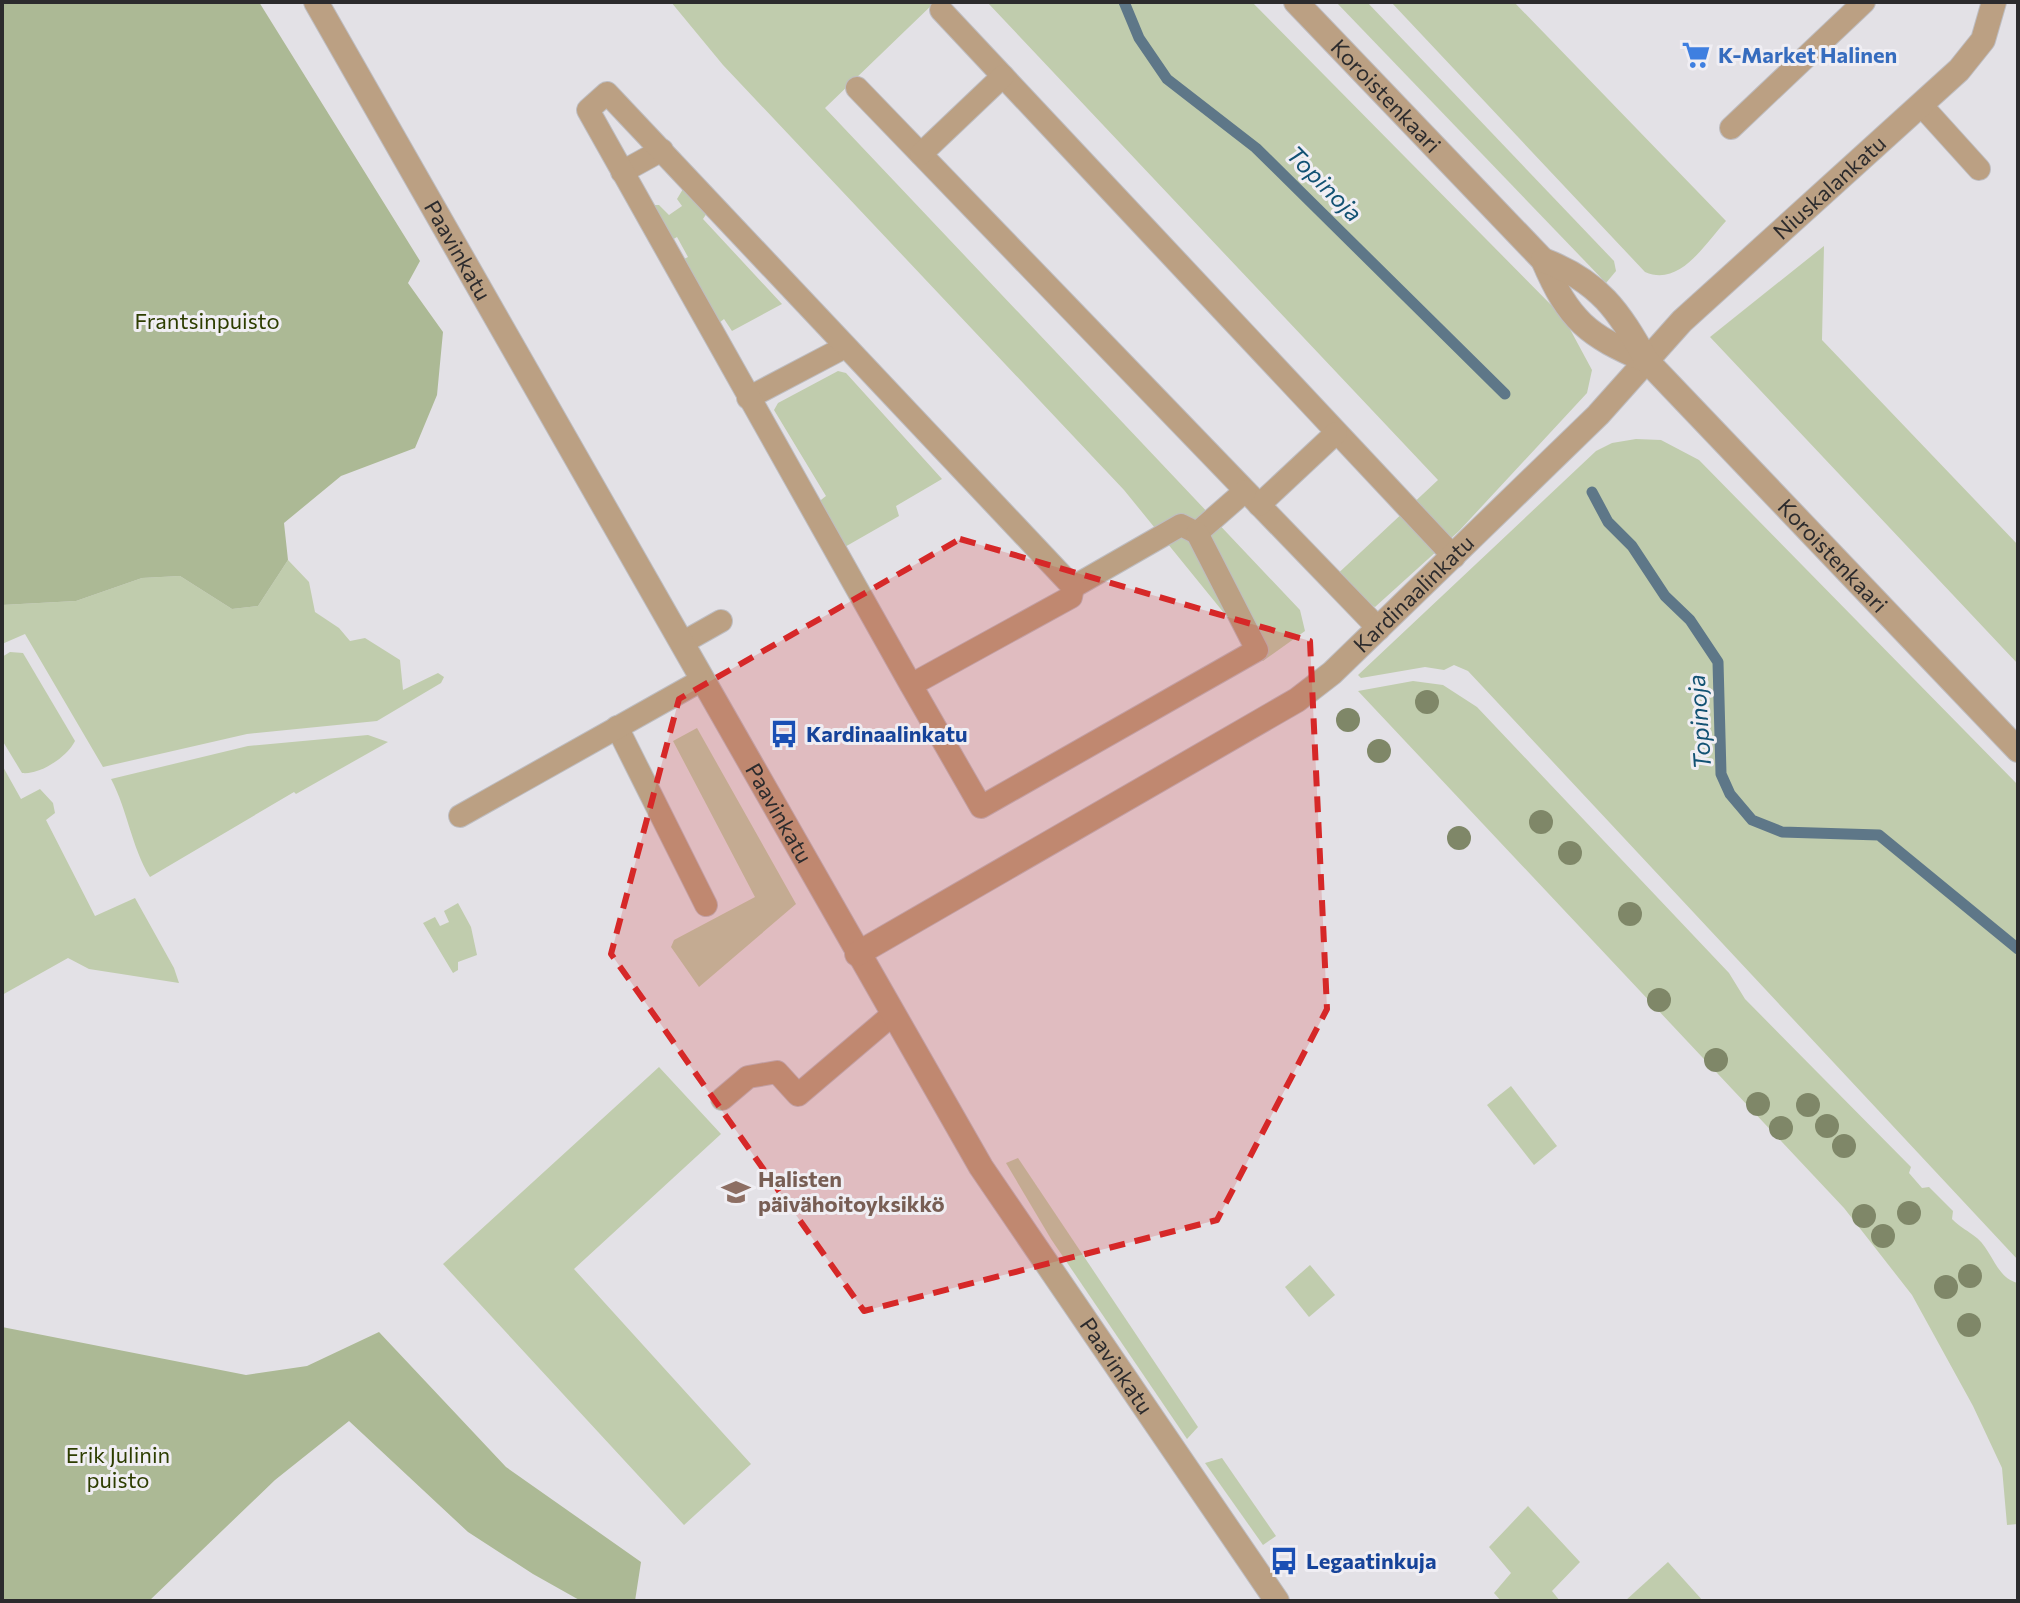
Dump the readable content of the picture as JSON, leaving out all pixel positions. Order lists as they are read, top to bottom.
{
  "streets": {
    "street": [
      "Koroistenkaari",
      "Niuskalankatu",
      "Paavinkatu",
      "Kardinaalinkatu"
    ]
  },
  "crossings": [
    ["Koroistenkaari", "Niuskalankatu"],
    ["Koroistenkaari", "Kardinaalinkatu"],
    ["Niuskalankatu", "Kardinaalinkatu"],
    ["Paavinkatu", "Kardinaalinkatu"]
  ],
  "water": ["Topinoja"],
  "parks": ["Frantsinpuisto", "Erik Julinin puisto"],
  "places": {
    "supermarket": ["K-Market Halinen"],
    "bus stop": ["Kardinaalinkatu", "Legaatinkuja"],
    "school or university": ["Halisten päivähoitoyksikkö"]
  }
}
